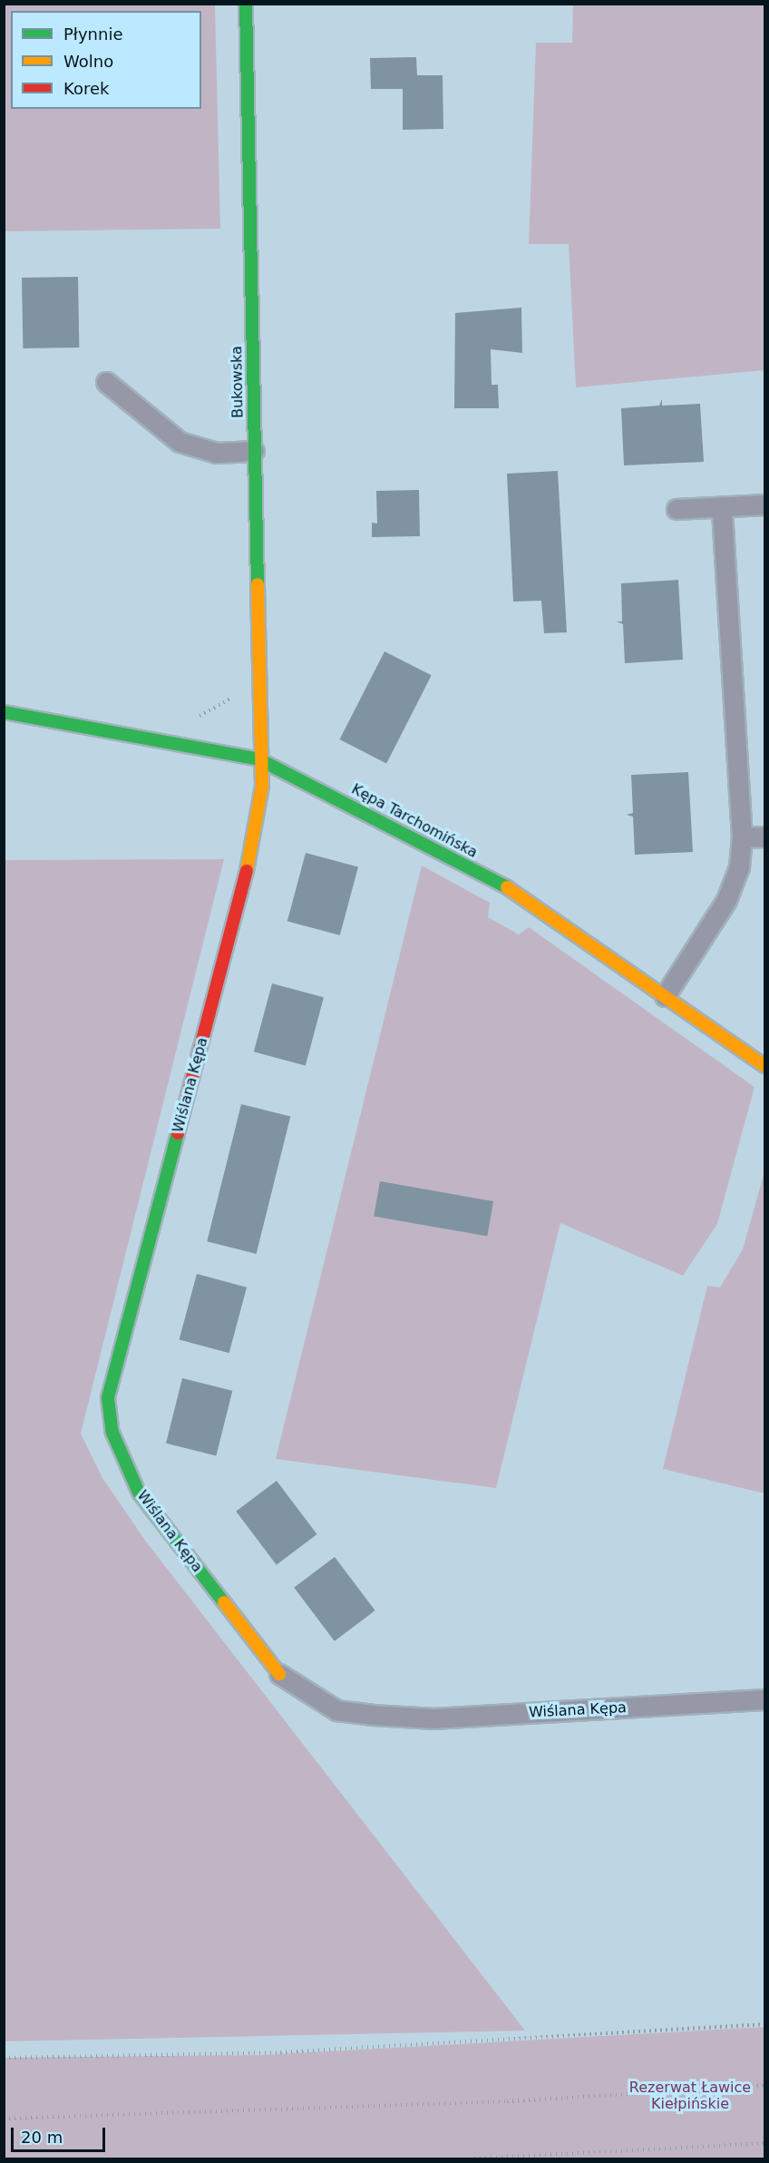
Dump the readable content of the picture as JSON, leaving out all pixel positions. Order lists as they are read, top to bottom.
{
  "streets": {
    "street": ["Bukowska", "Kępa Tarchomińska", "Wiślana Kępa"]
  },
  "crossings": [
    ["Bukowska", "Kępa Tarchomińska"],
    ["Bukowska", "Wiślana Kępa"],
    ["Kępa Tarchomińska", "Wiślana Kępa"]
  ],
  "parks": ["Rezerwat Ławice Kiełpińskie"],
  "legend": ["Płynnie", "Wolno", "Korek"],
  "scale_bar": "20 m"
}
